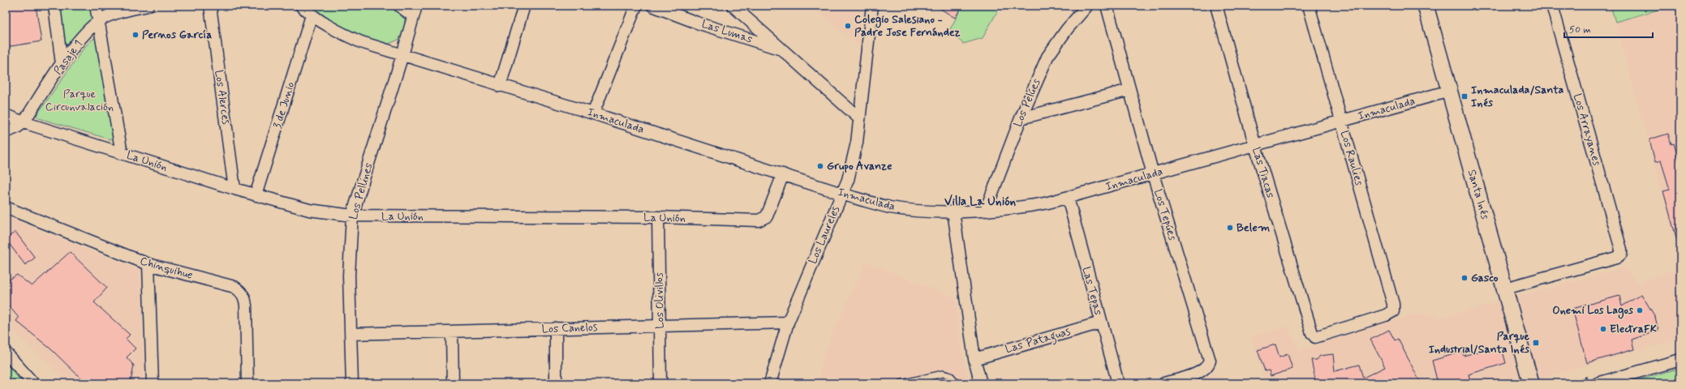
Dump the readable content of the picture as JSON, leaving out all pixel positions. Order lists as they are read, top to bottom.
{
  "streets": {
    "main road": ["Santa Inés"],
    "street": [
      "Las Lumas",
      "Pasaje 1",
      "Los Alerces",
      "Los Pelúes",
      "3 de Junio",
      "Inmaculada",
      "Los Arrayanes",
      "Los Raulies",
      "La Unión",
      "Las Tiacas",
      "Los Pellines",
      "Los Tepúes",
      "Los Laureles",
      "Chinquihue",
      "Las Tepas",
      "Los Olivillos",
      "Los Canelos",
      "Las Pataguas"
    ]
  },
  "crossings": [
    ["Las Lumas", "Los Laureles"],
    ["Pasaje 1", "La Unión"],
    ["Los Alerces", "La Unión"],
    ["Los Pelúes", "Inmaculada"],
    ["3 de Junio", "Inmaculada"],
    ["3 de Junio", "La Unión"],
    ["Inmaculada", "Los Raulies"],
    ["Inmaculada", "La Unión"],
    ["Inmaculada", "Las Tiacas"],
    ["Inmaculada", "Los Pellines"],
    ["Inmaculada", "Santa Inés"],
    ["Inmaculada", "Los Tepúes"],
    ["Inmaculada", "Los Laureles"],
    ["Inmaculada", "Las Tepas"],
    ["Los Arrayanes", "Santa Inés"],
    ["Los Raulies", "Las Tiacas"],
    ["La Unión", "Los Pellines"],
    ["La Unión", "Los Olivillos"],
    ["Los Pellines", "Los Canelos"],
    ["Los Laureles", "Los Canelos"],
    ["Las Tepas", "Las Pataguas"],
    ["Los Olivillos", "Los Canelos"]
  ],
  "districts": ["Villa La Unión"],
  "parks": ["Parque Circunvalación"],
  "places": {
    "other": [
      "Colegio Salesiano - Padre Jose Fernández",
      "Pernos García",
      "Grupo Avanze",
      "Belem",
      "Gasco",
      "Onemi Los Lagos",
      "ElectraFK"
    ],
    "transit": ["Inmaculada/Santa Inés", "Parque Industrial/Santa Inés"]
  },
  "scale_bar": "50 m"
}
